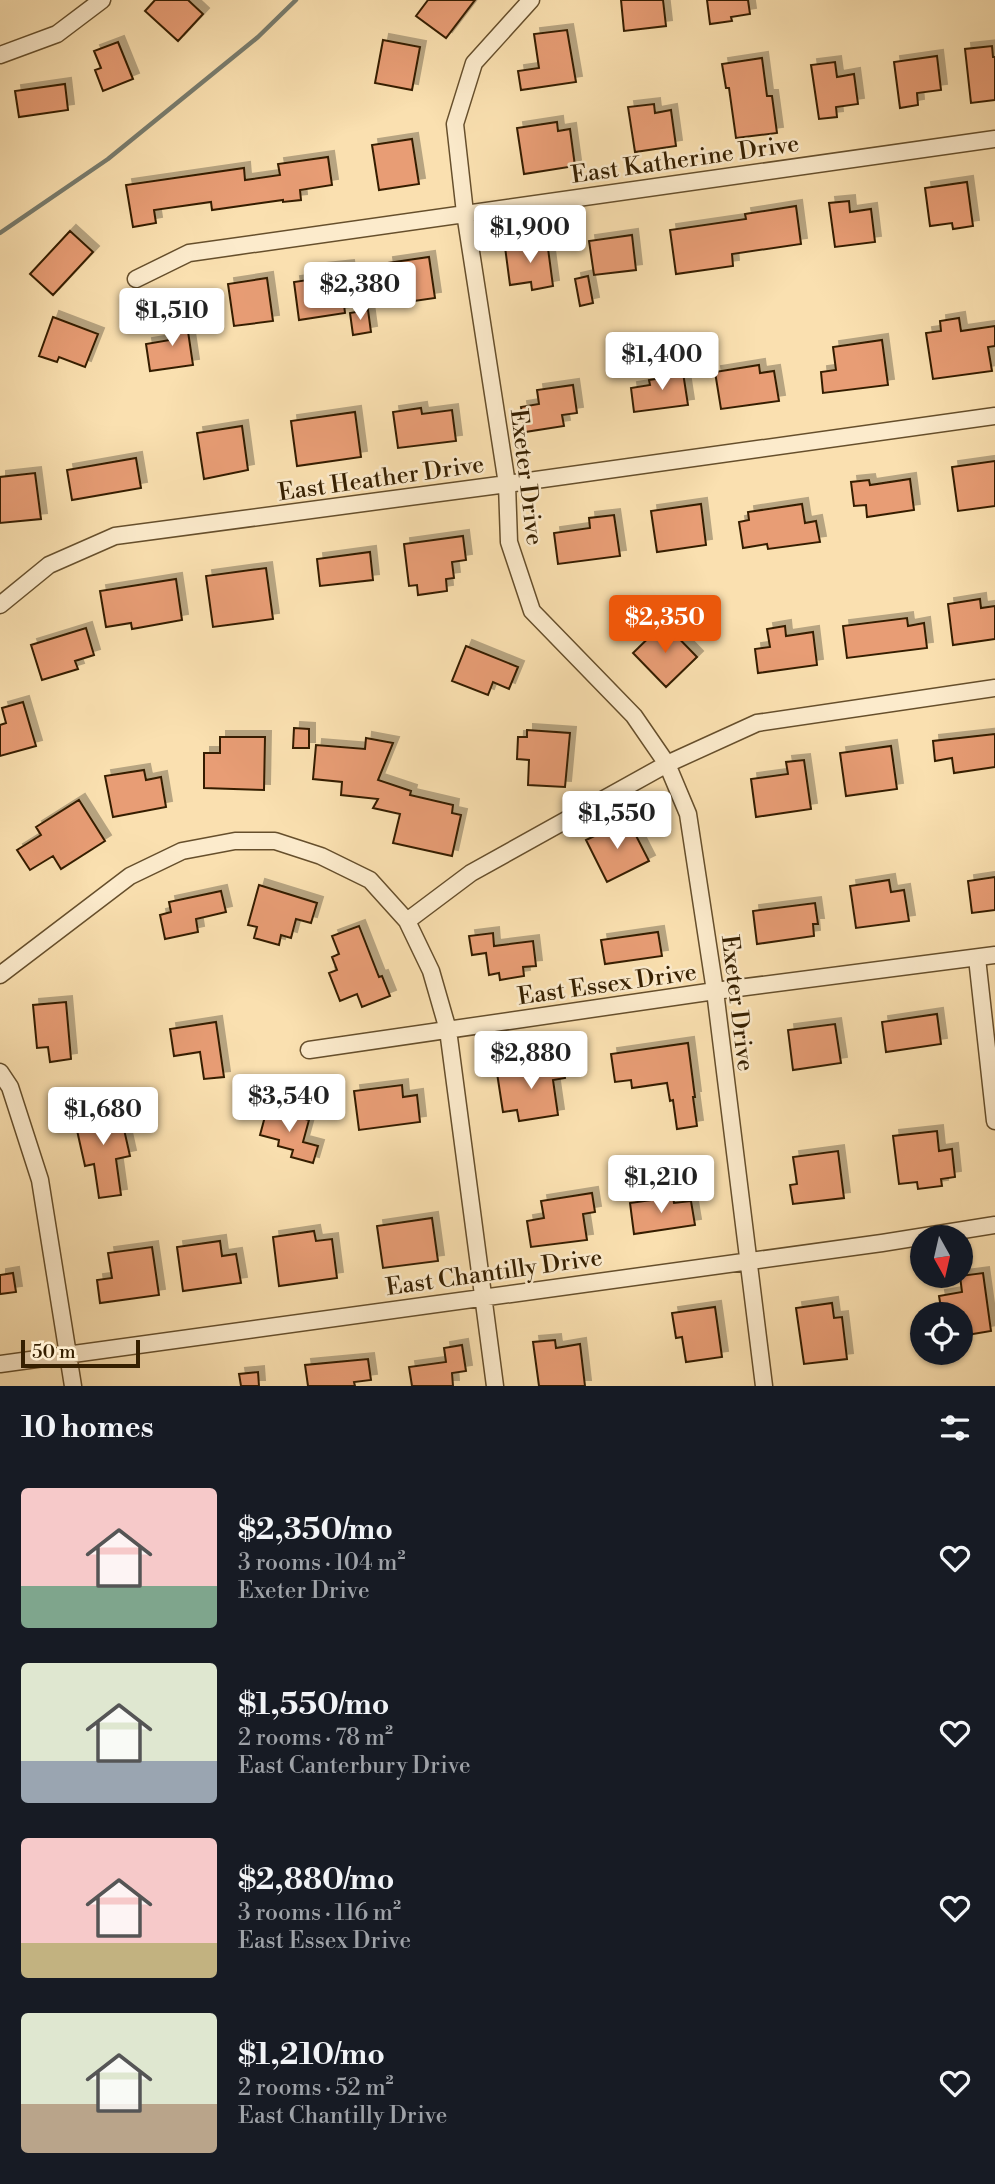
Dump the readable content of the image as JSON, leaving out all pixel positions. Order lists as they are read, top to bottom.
{
  "streets": {
    "street": [
      "East Katherine Drive",
      "Exeter Drive",
      "East Heather Drive",
      "East Essex Drive",
      "East Chantilly Drive"
    ]
  },
  "crossings": [
    ["East Katherine Drive", "Exeter Drive"],
    ["Exeter Drive", "East Heather Drive"],
    ["Exeter Drive", "East Essex Drive"],
    ["Exeter Drive", "East Chantilly Drive"]
  ],
  "scale_bar": "50 m",
  "north": "bottom",
  "page": {
    "price": [
      "$1,900",
      "$2,380",
      "$1,510",
      "$1,400",
      "$2,350",
      "$1,550",
      "$2,880",
      "$3,540",
      "$1,680",
      "$1,210"
    ],
    "scale": "50 m",
    "heading": "10 homes",
    "list": [
      {
        "name": "$2,350/mo",
        "note": "3 rooms · 104 m² · Exeter Drive"
      },
      {
        "name": "$1,550/mo",
        "note": "2 rooms · 78 m² · East Canterbury Drive"
      },
      {
        "name": "$2,880/mo",
        "note": "3 rooms · 116 m² · East Essex Drive"
      },
      {
        "name": "$1,210/mo",
        "note": "2 rooms · 52 m² · East Chantilly Drive"
      }
    ]
  }
}
